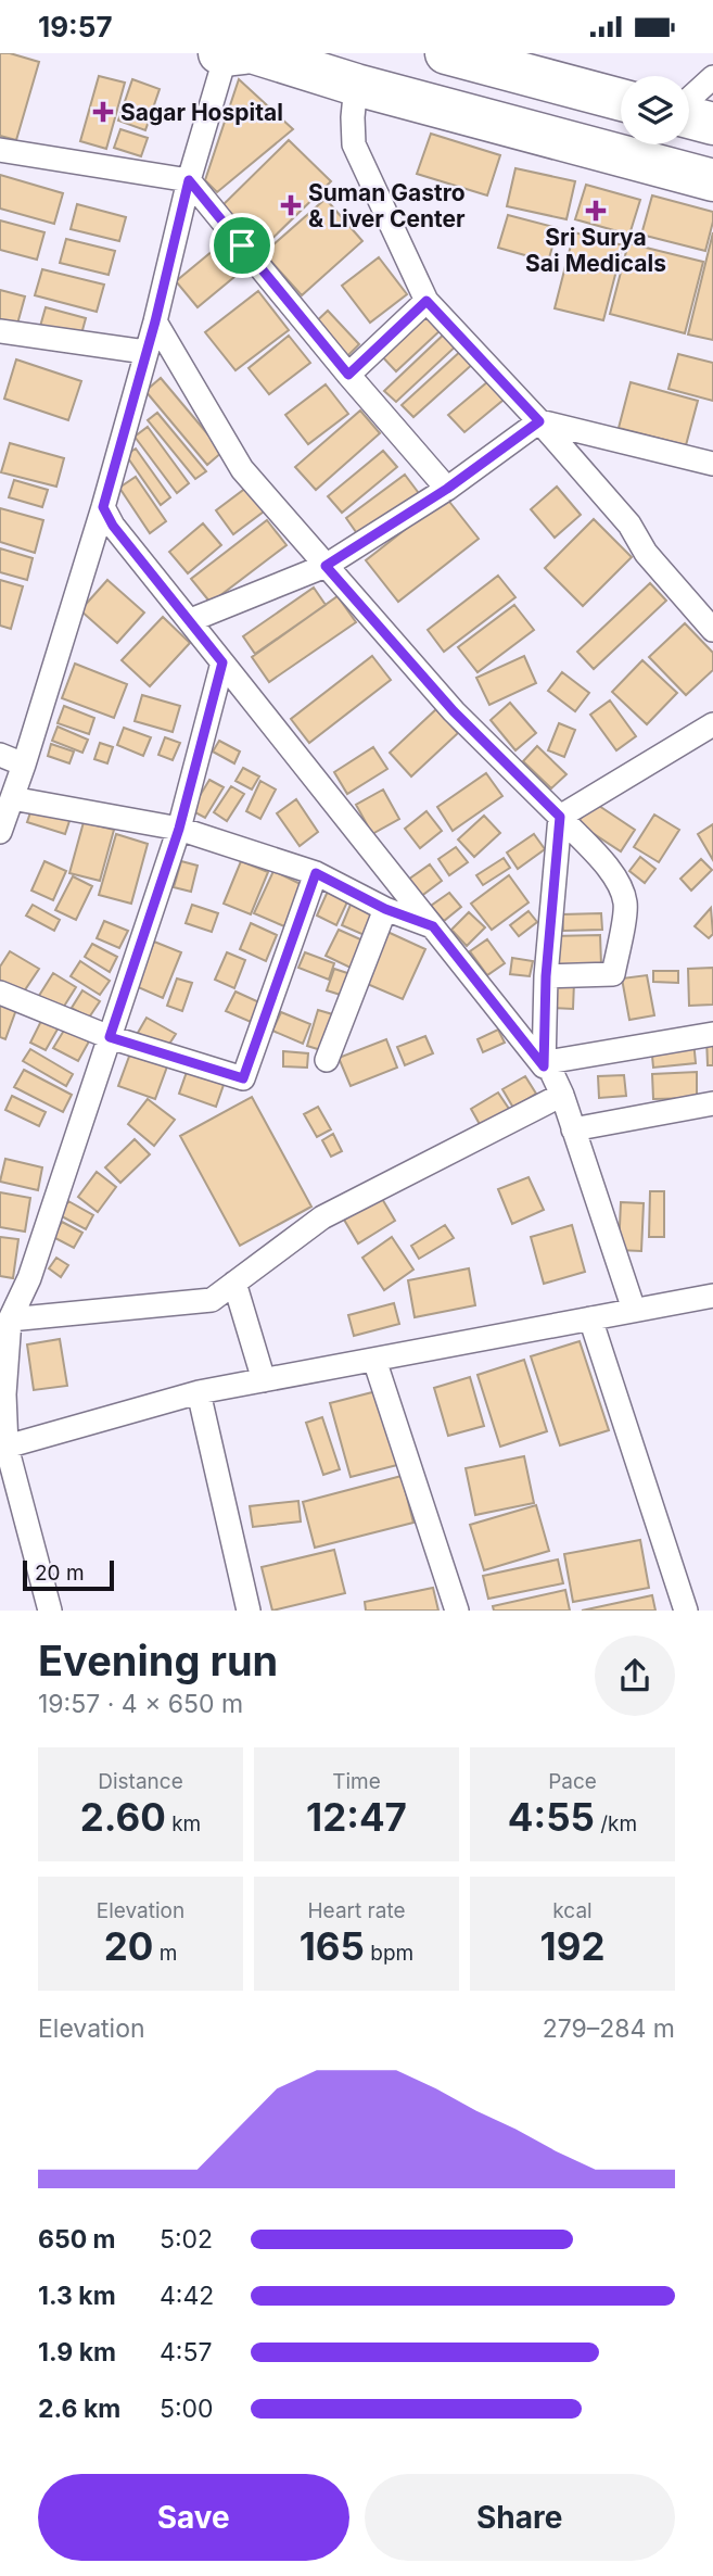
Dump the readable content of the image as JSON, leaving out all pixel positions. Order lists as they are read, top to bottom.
{
  "places": {
    "health": ["Sagar Hospital", "Suman Gastro & Liver Center", "Sri Surya Sai Medicals"]
  },
  "scale_bar": "20 m",
  "page": {
    "status": "19:57",
    "scale": "20 m",
    "heading": ["Evening run", "19:57 · 4 × 650 m"],
    "stats": [
      ["Distance", "2.60 km"],
      ["Time", "12:47"],
      ["Pace", "4:55 /km"],
      ["Elevation", "20 m"],
      ["Heart rate", "165 bpm"],
      ["kcal", "192"]
    ],
    "chart": ["Elevation", "279–284 m"],
    "list": [
      {
        "name": "650 m",
        "note": "5:02"
      },
      {
        "name": "1.3 km",
        "note": "4:42"
      },
      {
        "name": "1.9 km",
        "note": "4:57"
      },
      {
        "name": "2.6 km",
        "note": "5:00"
      }
    ],
    "buttons": ["Save", "Share"]
  }
}
